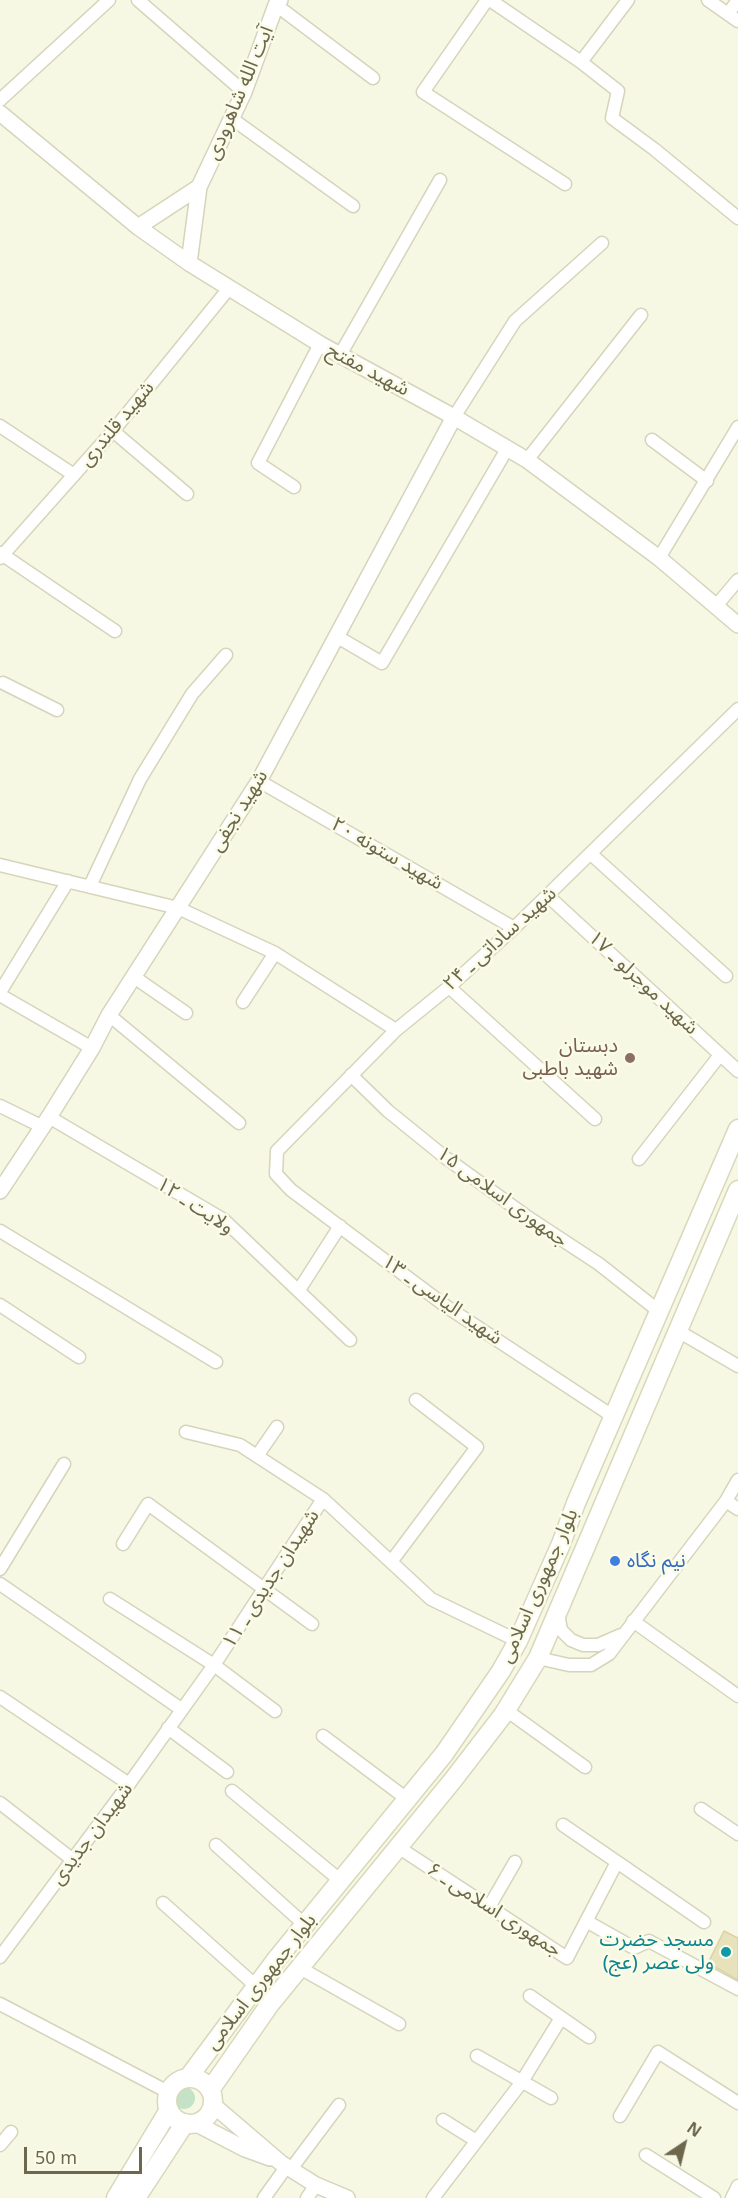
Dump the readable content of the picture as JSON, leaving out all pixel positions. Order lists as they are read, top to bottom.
{
  "streets": {
    "main road": ["بلوار جمهوری اسلامی"],
    "street": [
      "آیت الله شاهرودی",
      "شهید مفتح",
      "شهید قلندری",
      "شهید نجفی",
      "شهید ستونه ۲۰",
      "شهید ساداتی ـ ۲۴",
      "شهید موجرلو ـ ۱۷",
      "جمهوری اسلامی ۱۵",
      "ولایت ـ ۱۲",
      "شهید الیاسی ـ ۱۳",
      "شهیدان جدیدی ـ ۱۱",
      "شهیدان جدیدی",
      "جمهوری اسلامی ـ ۶"
    ]
  },
  "crossings": [
    ["شهید مفتح", "شهید قلندری"],
    ["شهید مفتح", "شهید نجفی"],
    ["شهید نجفی", "شهید ستونه ۲۰"],
    ["شهید نجفی", "ولایت ـ ۱۲"],
    ["شهید ستونه ۲۰", "شهید ساداتی ـ ۲۴"],
    ["شهید ساداتی ـ ۲۴", "شهید موجرلو ـ ۱۷"],
    ["شهید ساداتی ـ ۲۴", "جمهوری اسلامی ۱۵"],
    ["شهید ساداتی ـ ۲۴", "شهید الیاسی ـ ۱۳"],
    ["جمهوری اسلامی ۱۵", "بلوار جمهوری اسلامی"],
    ["شهید الیاسی ـ ۱۳", "بلوار جمهوری اسلامی"],
    ["شهیدان جدیدی ـ ۱۱", "بلوار جمهوری اسلامی"],
    ["شهیدان جدیدی ـ ۱۱", "شهیدان جدیدی"],
    ["بلوار جمهوری اسلامی", "جمهوری اسلامی ـ ۶"]
  ],
  "places": ["دبستان شهید باطبی", "نیم نگاه", "مسجد حضرت ولی عصر (عج)"],
  "scale_bar": "50 m",
  "north": "top right"
}
